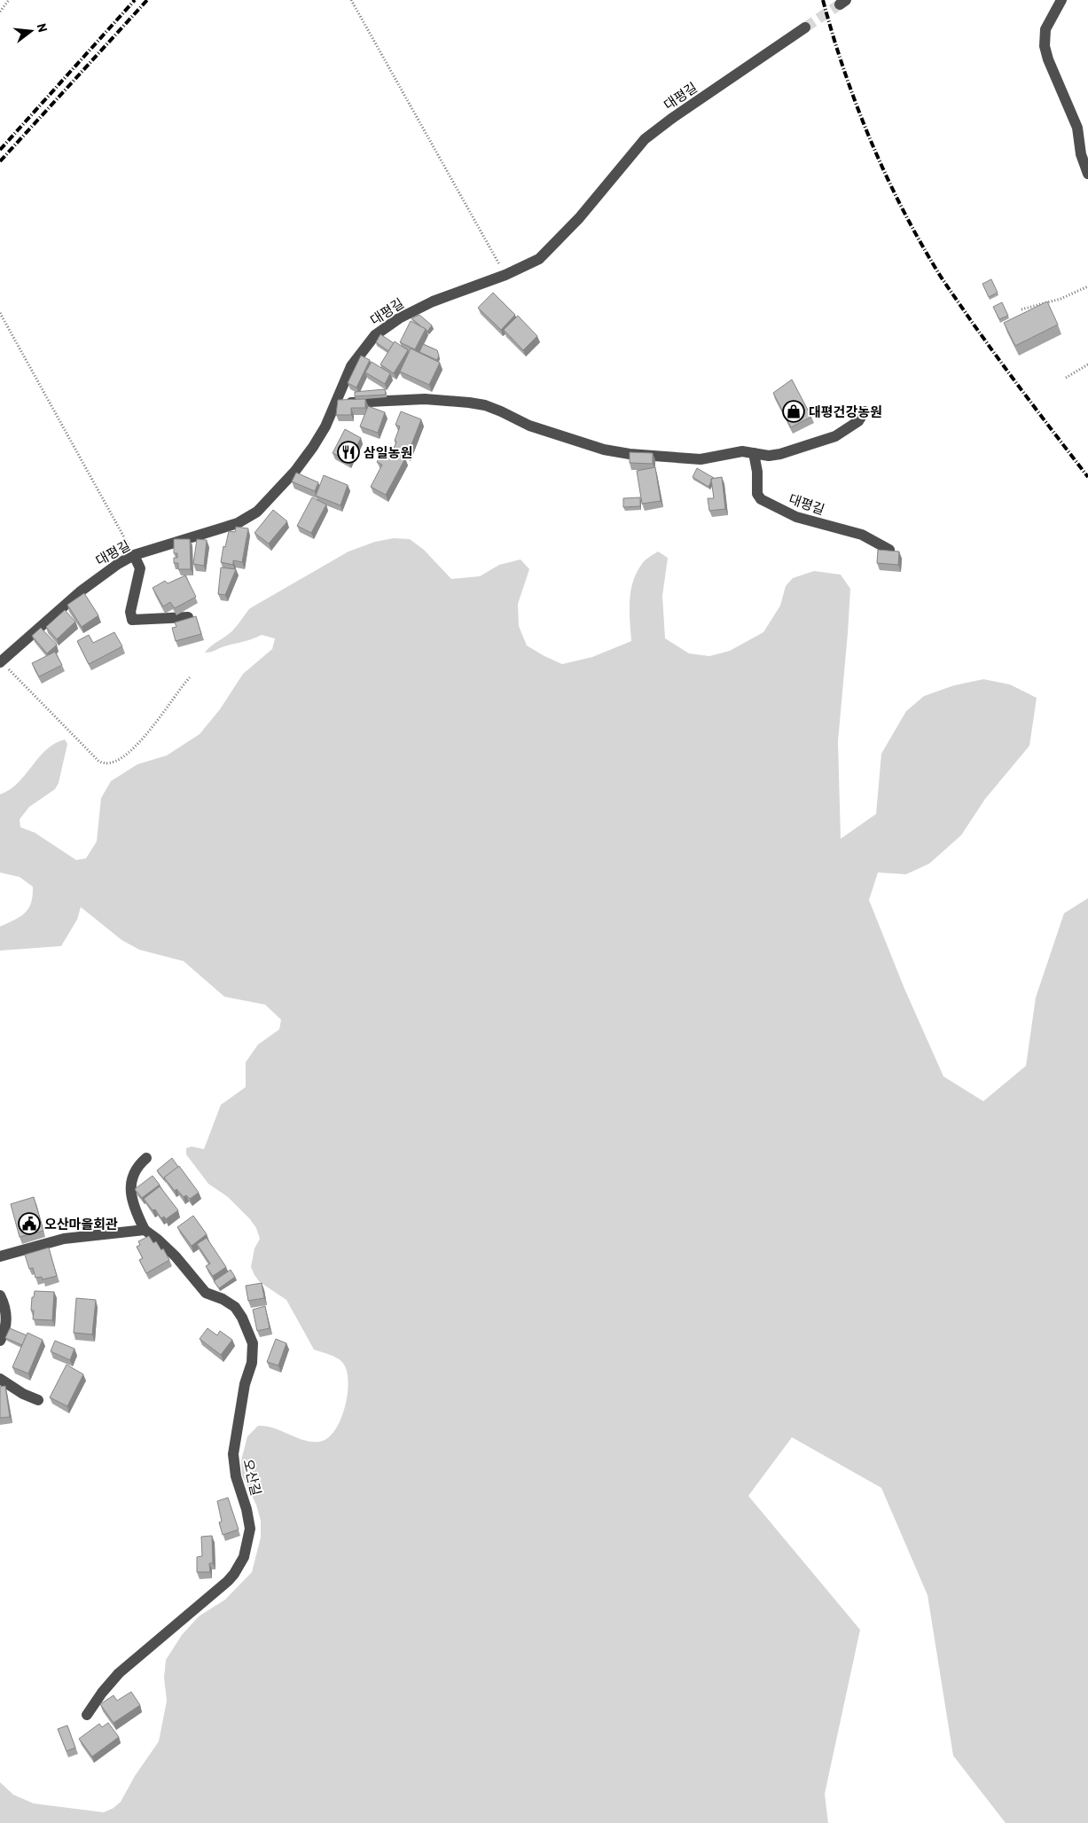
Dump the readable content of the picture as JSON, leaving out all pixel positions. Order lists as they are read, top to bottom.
{
  "streets": {
    "lane": ["대평길", "오산길"]
  },
  "places": {
    "shop": ["대평건강농원"],
    "restaurant": ["삼일농원"],
    "public building": ["오산마을회관"]
  },
  "north": "right"
}
